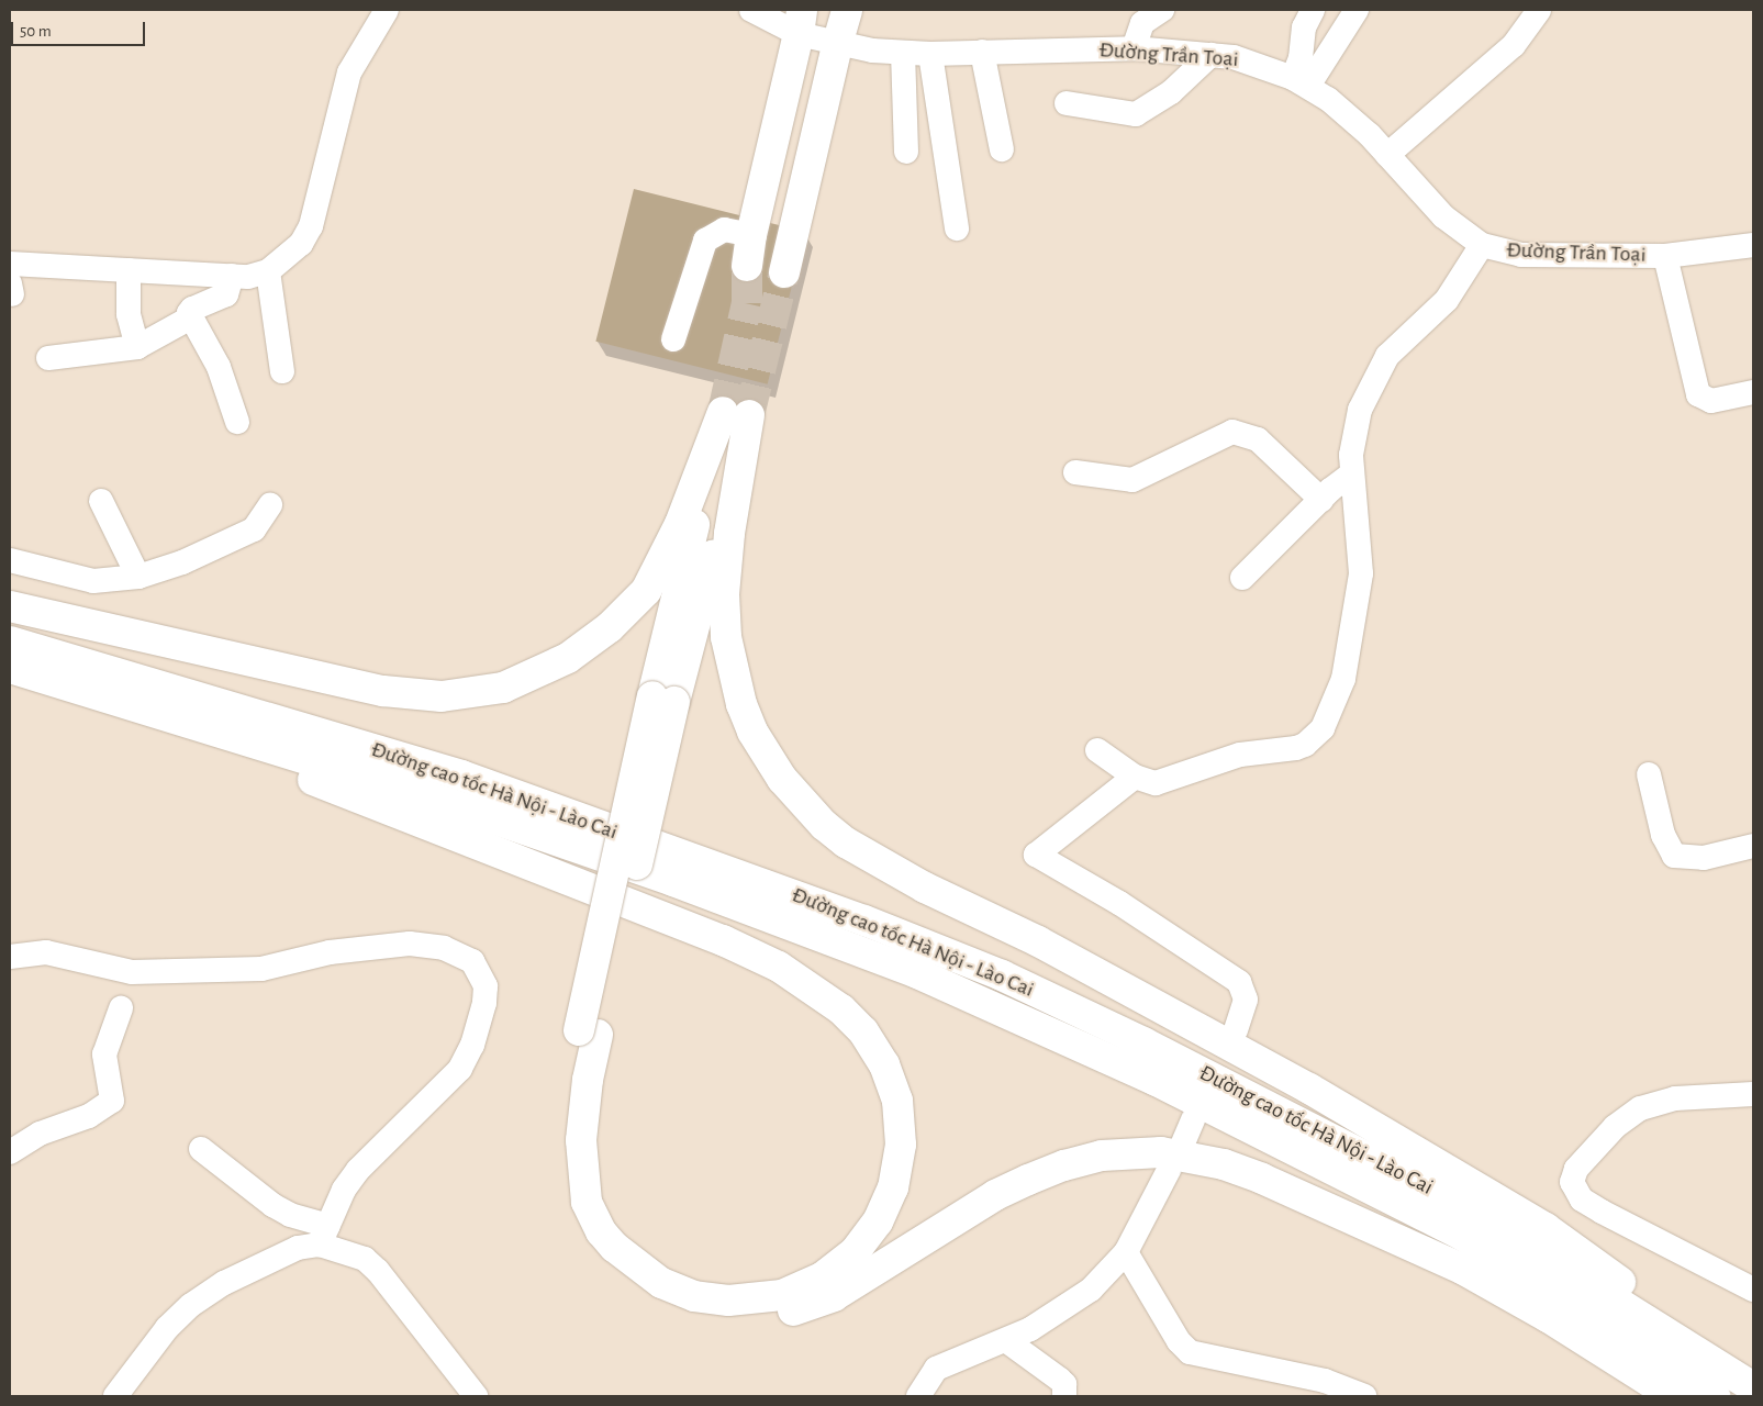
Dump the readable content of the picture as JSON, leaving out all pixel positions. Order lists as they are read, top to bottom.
{
  "streets": {
    "main road": ["Đường cao tốc Hà Nội - Lào Cai"],
    "street": ["Đường Trần Toại"]
  },
  "scale_bar": "50 m"
}
